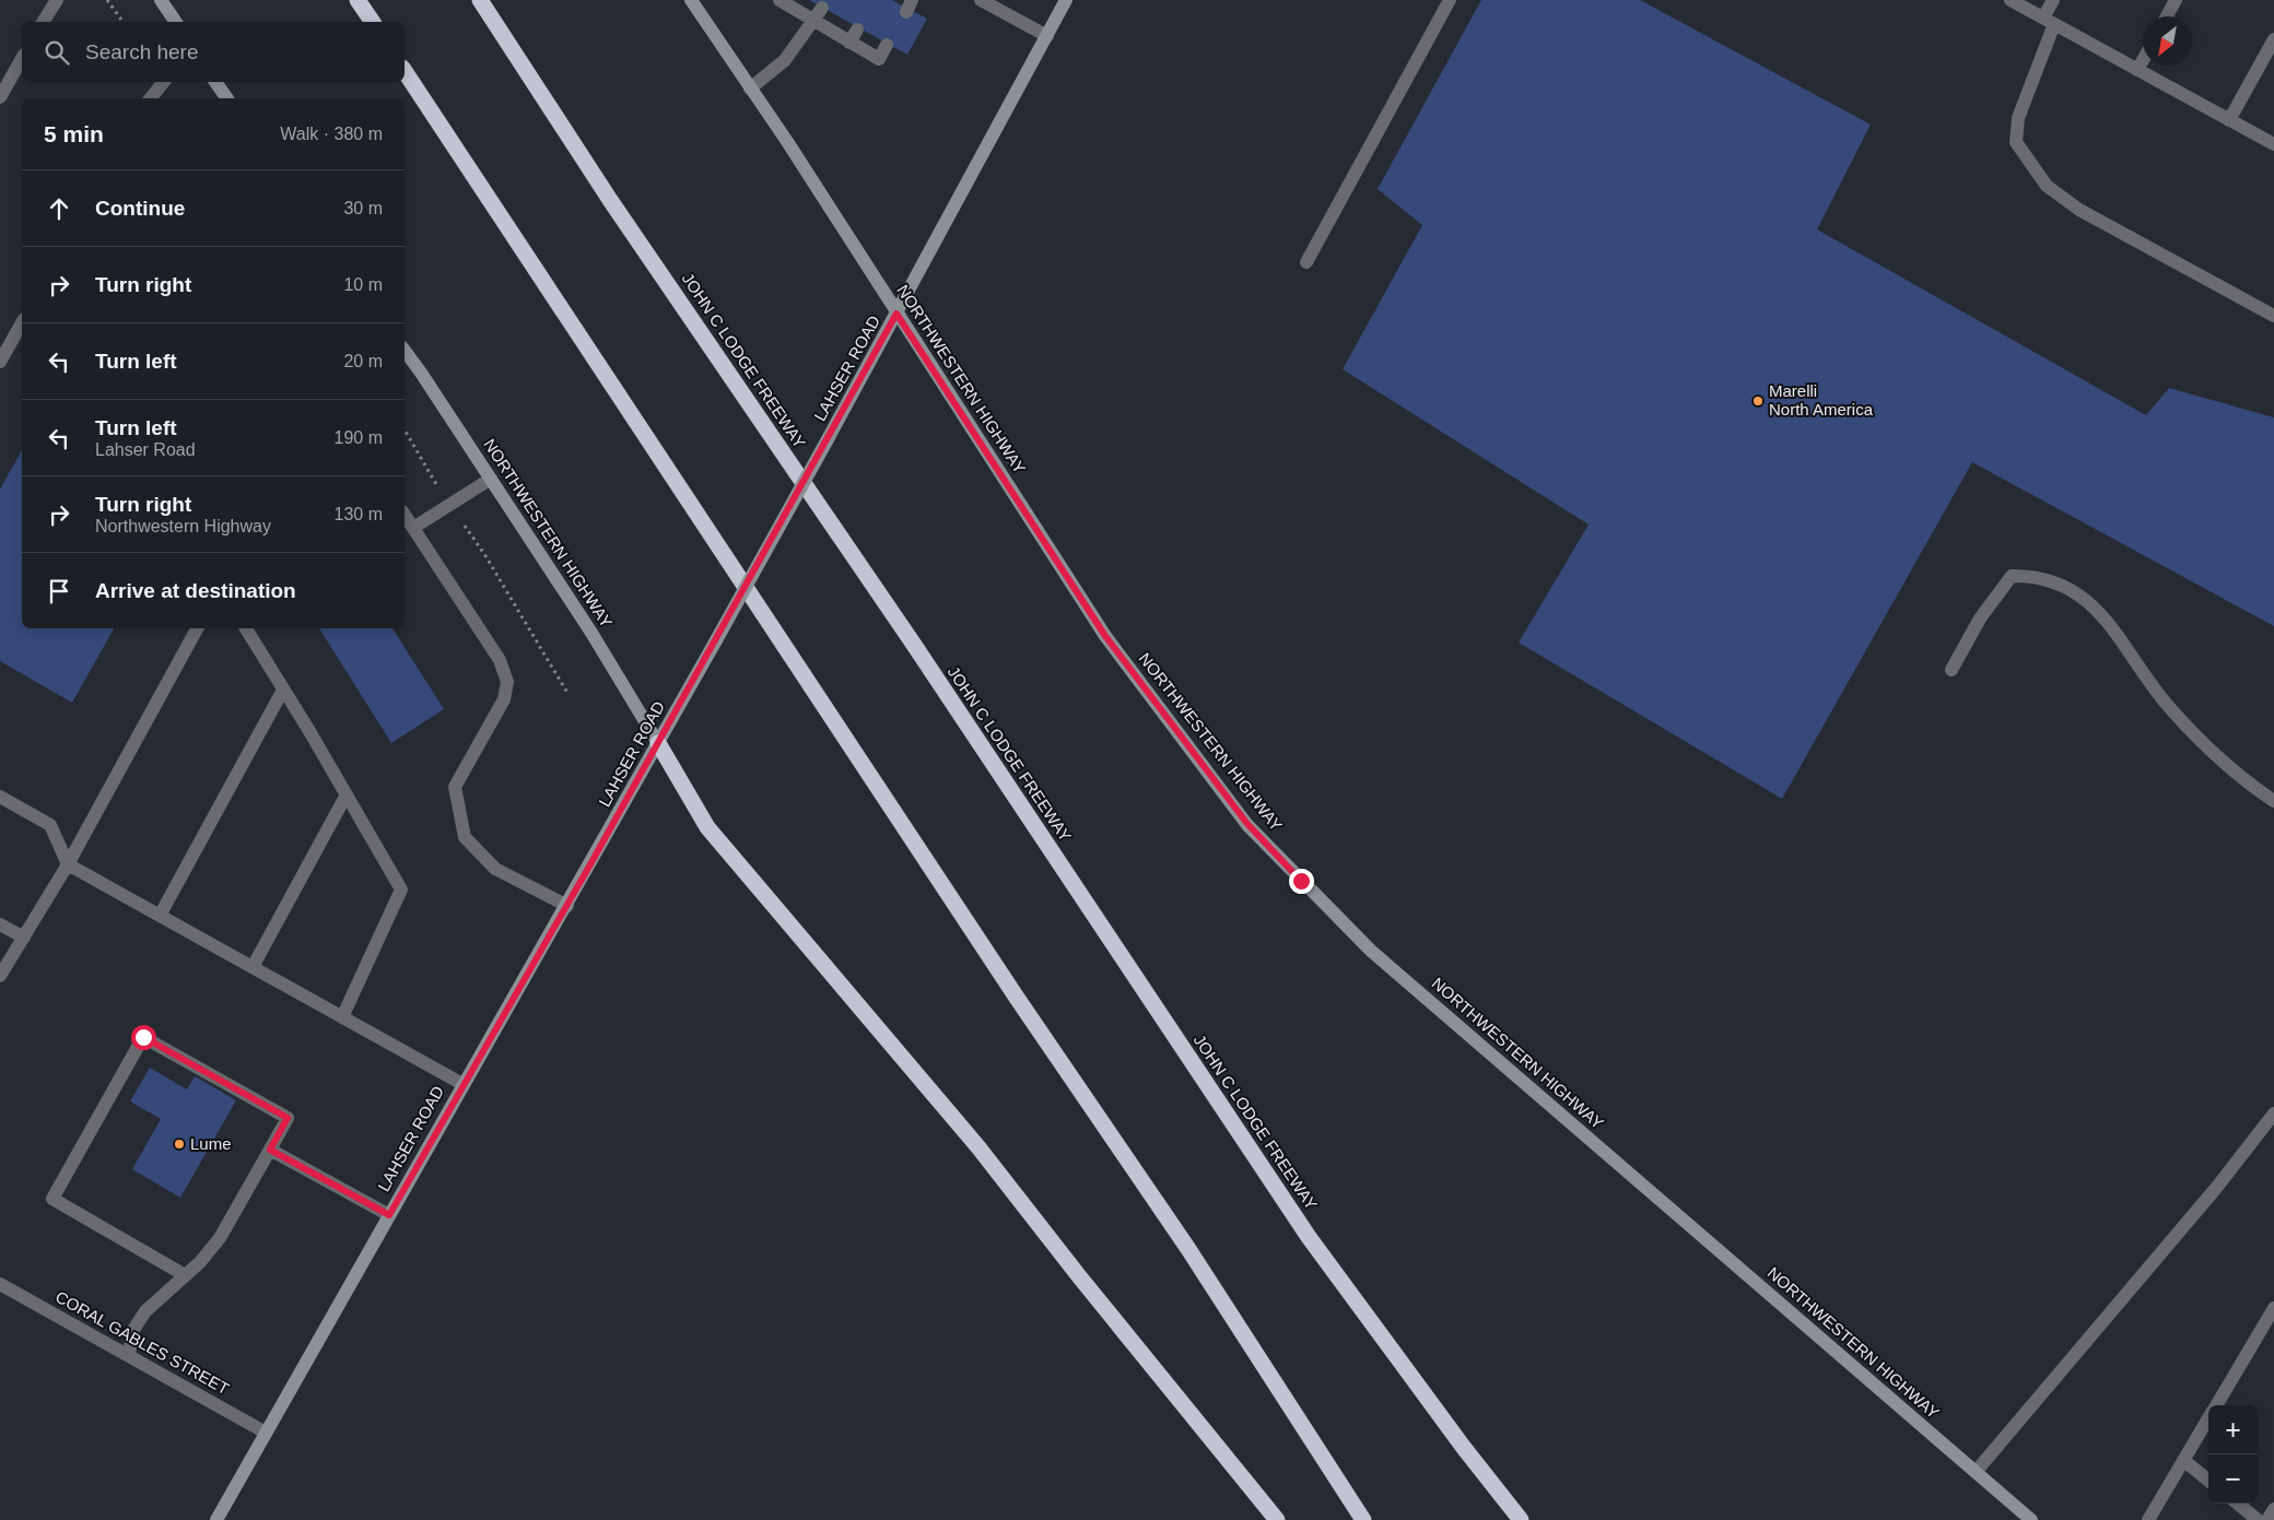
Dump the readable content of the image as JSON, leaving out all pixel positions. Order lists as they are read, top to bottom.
{
  "streets": {
    "highway": ["JOHN C LODGE FREEWAY"],
    "main road": ["LAHSER ROAD", "NORTHWESTERN HIGHWAY"],
    "street": ["CORAL GABLES STREET"]
  },
  "crossings": [
    ["LAHSER ROAD", "NORTHWESTERN HIGHWAY"],
    ["LAHSER ROAD", "CORAL GABLES STREET"]
  ],
  "places": ["Marelli North America", "Lume"],
  "north": "bottom left",
  "page": {
    "search": "Search here",
    "heading": ["5 min", "Walk · 380 m"],
    "list": [
      ["Continue", "30 m"],
      ["Turn right", "10 m"],
      ["Turn left", "20 m"],
      ["Turn left", "Lahser Road", "190 m"],
      ["Turn right", "Northwestern Highway", "130 m"],
      "Arrive at destination"
    ],
    "map_buttons": ["+", "−"]
  }
}
